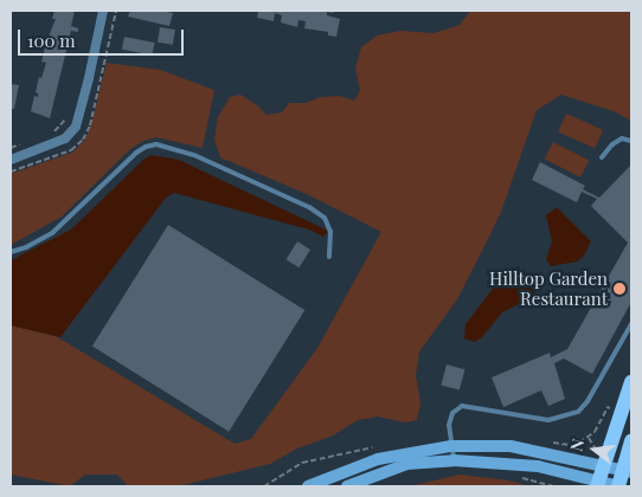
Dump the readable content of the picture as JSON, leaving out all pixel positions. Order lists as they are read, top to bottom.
{
  "places": ["Hilltop Garden Restaurant"],
  "scale_bar": "100 m",
  "north": "left"
}
